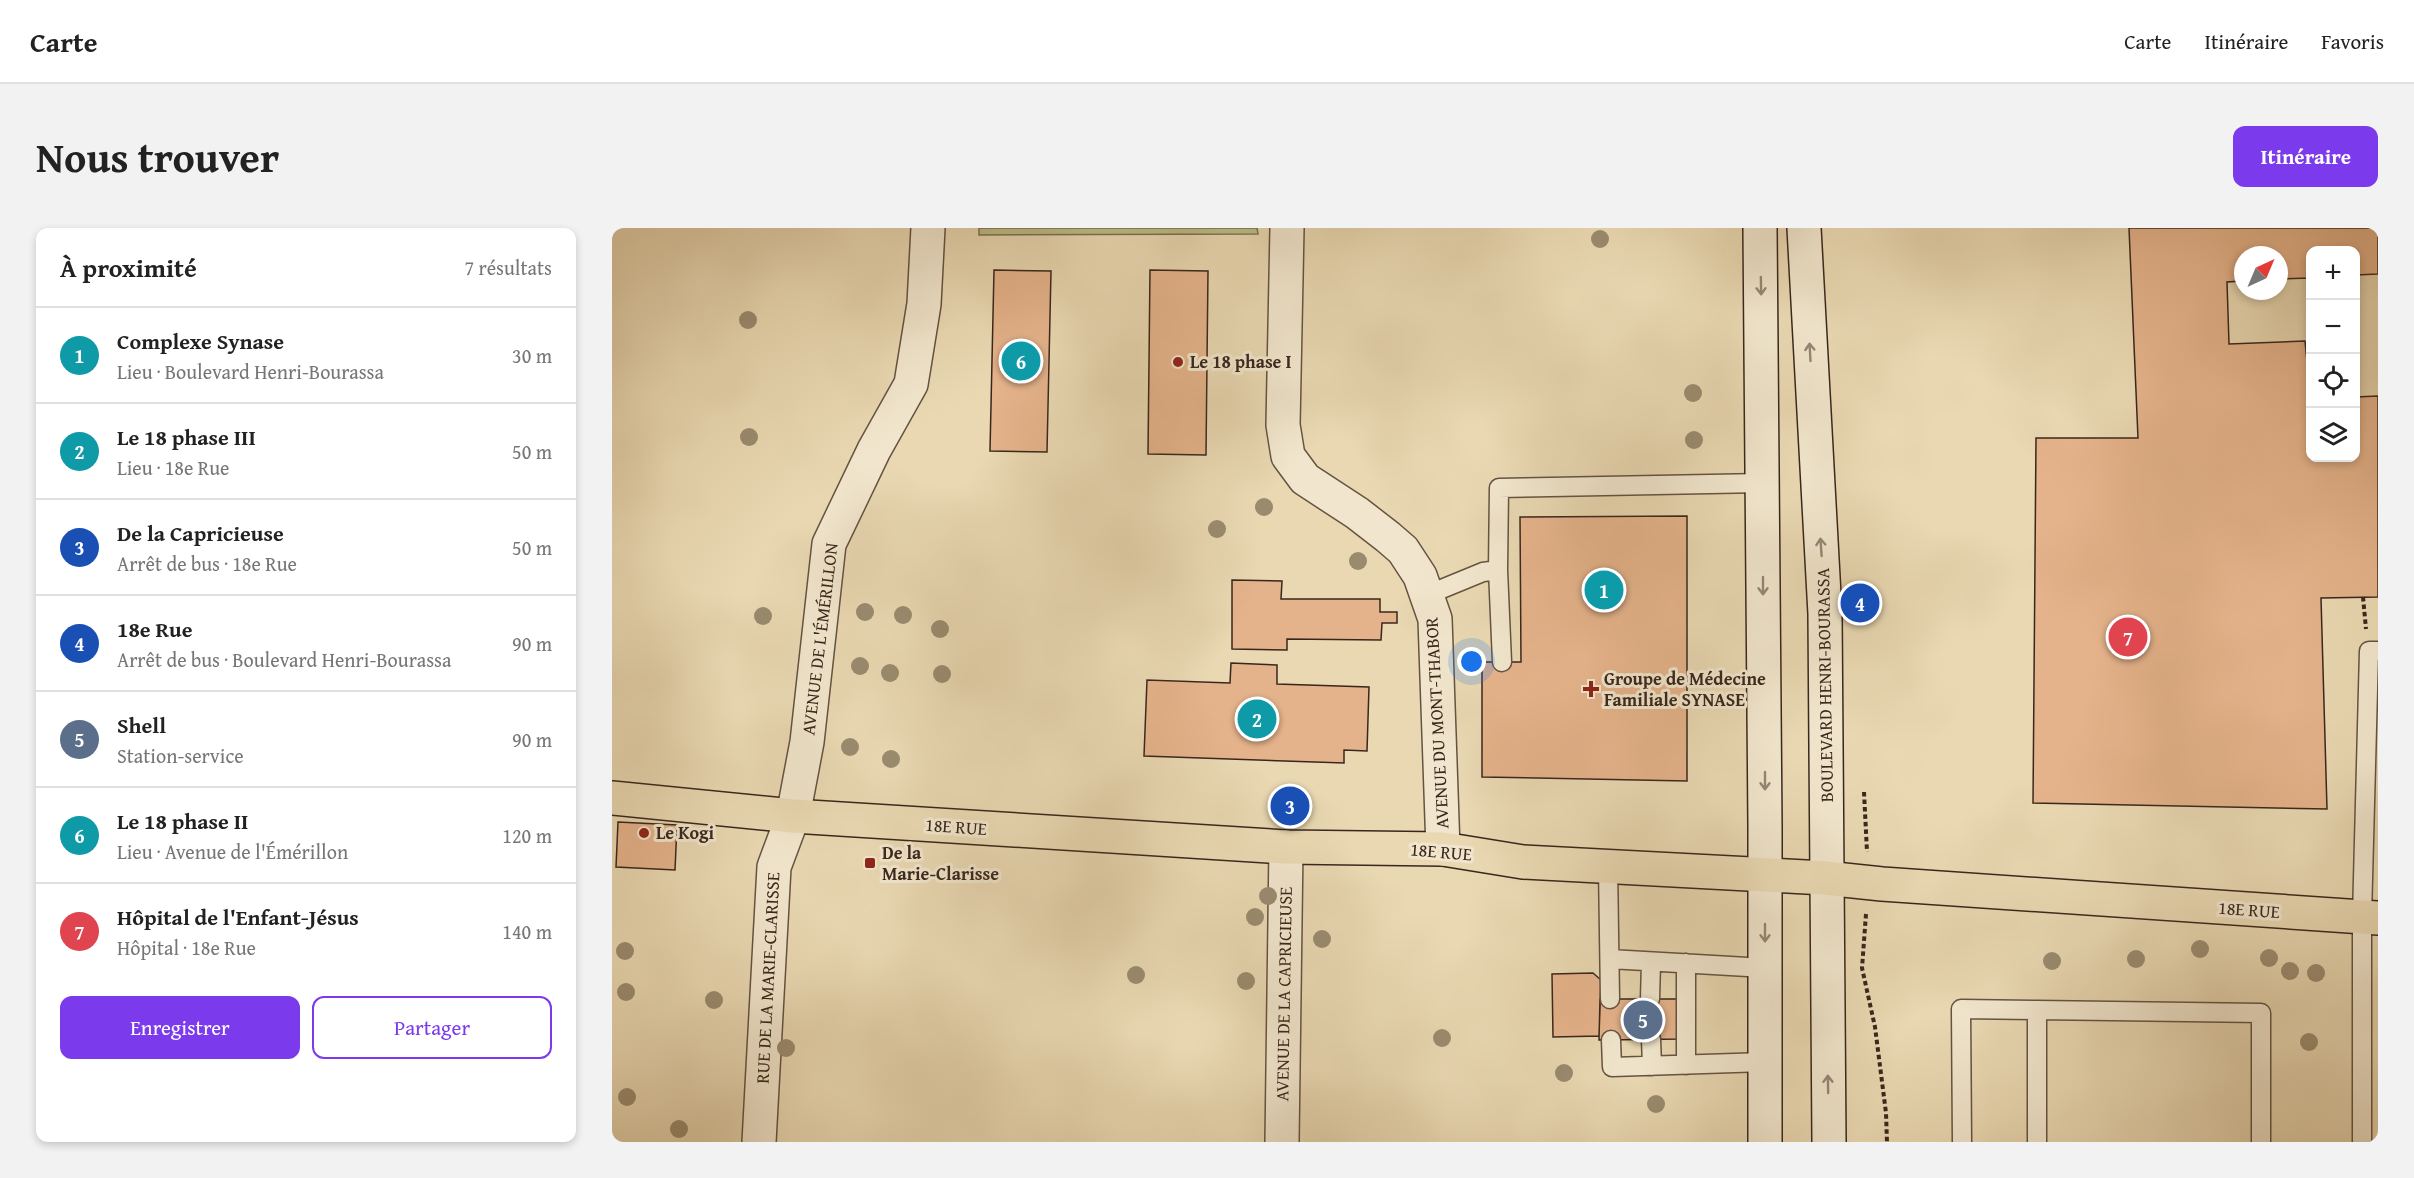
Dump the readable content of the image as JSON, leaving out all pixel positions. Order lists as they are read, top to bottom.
{
  "streets": {
    "main road": ["18E RUE"],
    "street": [
      "AVENUE DE L'ÉMÉRILLON",
      "BOULEVARD HENRI-BOURASSA",
      "AVENUE DU MONT-THABOR",
      "RUE DE LA MARIE-CLARISSE",
      "AVENUE DE LA CAPRICIEUSE"
    ]
  },
  "crossings": [
    ["AVENUE DE L'ÉMÉRILLON", "18E RUE"],
    ["AVENUE DE L'ÉMÉRILLON", "RUE DE LA MARIE-CLARISSE"],
    ["BOULEVARD HENRI-BOURASSA", "18E RUE"],
    ["AVENUE DU MONT-THABOR", "18E RUE"],
    ["18E RUE", "RUE DE LA MARIE-CLARISSE"],
    ["18E RUE", "AVENUE DE LA CAPRICIEUSE"]
  ],
  "places": {
    "other": ["Le 18 phase I", "Le Kogi"],
    "health": ["Groupe de Médecine Familiale SYNASE"],
    "transit": ["De la Marie-Clarisse"]
  },
  "north": "top right",
  "page": {
    "header": "Carte",
    "nav": ["Carte", "Itinéraire", "Favoris"],
    "title": "Nous trouver",
    "buttons": [
      "Itinéraire",
      ["Enregistrer", "Partager"]
    ],
    "heading": ["À proximité", "7 résultats"],
    "map_buttons": ["+", "−"],
    "list": [
      {
        "mark": "1",
        "name": "Complexe Synase",
        "note": "Lieu · Boulevard Henri-Bourassa",
        "value": "30 m"
      },
      {
        "mark": "2",
        "name": "Le 18 phase III",
        "note": "Lieu · 18e Rue",
        "value": "50 m"
      },
      {
        "mark": "3",
        "name": "De la Capricieuse",
        "note": "Arrêt de bus · 18e Rue",
        "value": "50 m"
      },
      {
        "mark": "4",
        "name": "18e Rue",
        "note": "Arrêt de bus · Boulevard Henri-Bourassa",
        "value": "90 m"
      },
      {
        "mark": "5",
        "name": "Shell",
        "note": "Station-service",
        "value": "90 m"
      },
      {
        "mark": "6",
        "name": "Le 18 phase II",
        "note": "Lieu · Avenue de l'Émérillon",
        "value": "120 m"
      },
      {
        "mark": "7",
        "name": "Hôpital de l'Enfant-Jésus",
        "note": "Hôpital · 18e Rue",
        "value": "140 m"
      }
    ],
    "pins": [
      "6",
      "1",
      "4",
      "7",
      "2",
      "3",
      "5"
    ]
  }
}
